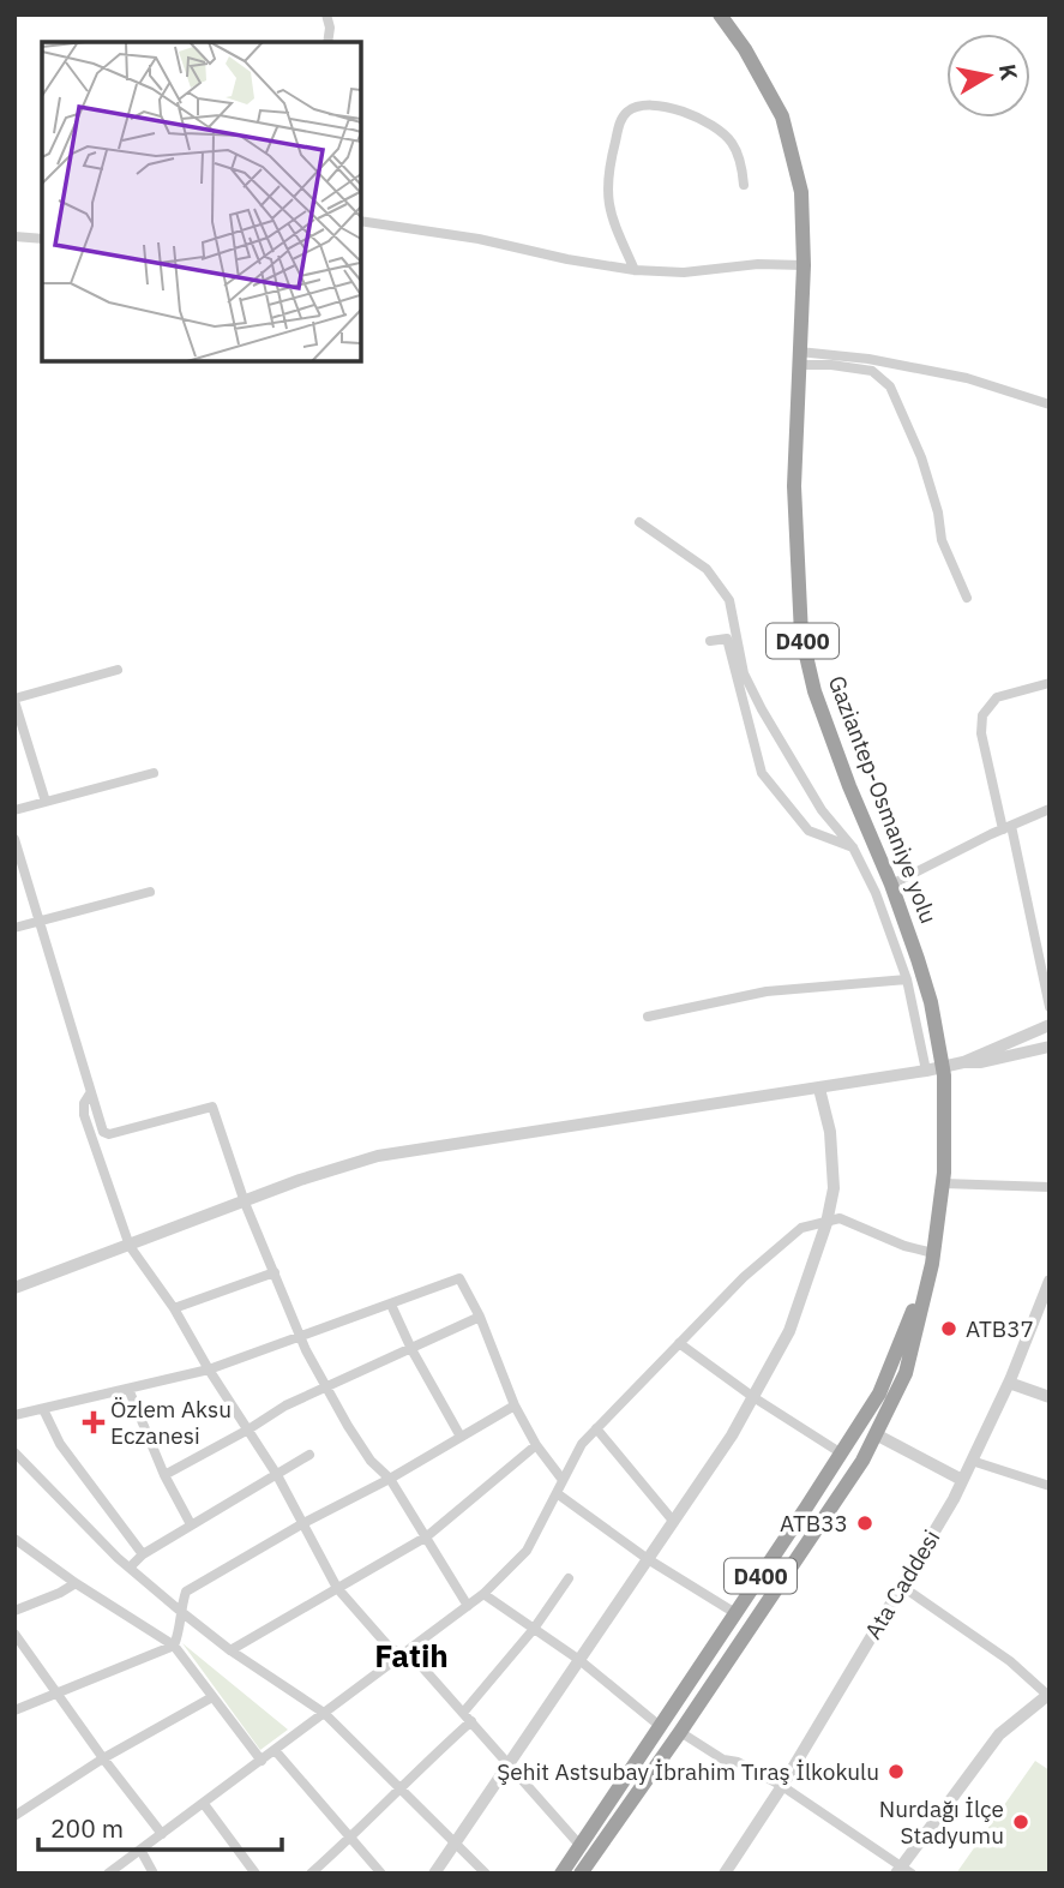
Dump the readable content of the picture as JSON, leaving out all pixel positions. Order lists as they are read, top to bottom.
{
  "streets": {
    "highway": ["D400", "Gaziantep-Osmaniye yolu"],
    "street": ["Ata Caddesi"]
  },
  "districts": ["Fatih"],
  "places": {
    "other": [
      "ATB37",
      "ATB33",
      "Şehit Astsubay İbrahim Tıraş İlkokulu",
      "Nurdağı İlçe Stadyumu"
    ],
    "health": ["Özlem Aksu Eczanesi"]
  },
  "scale_bar": "200 m",
  "north": "right"
}
